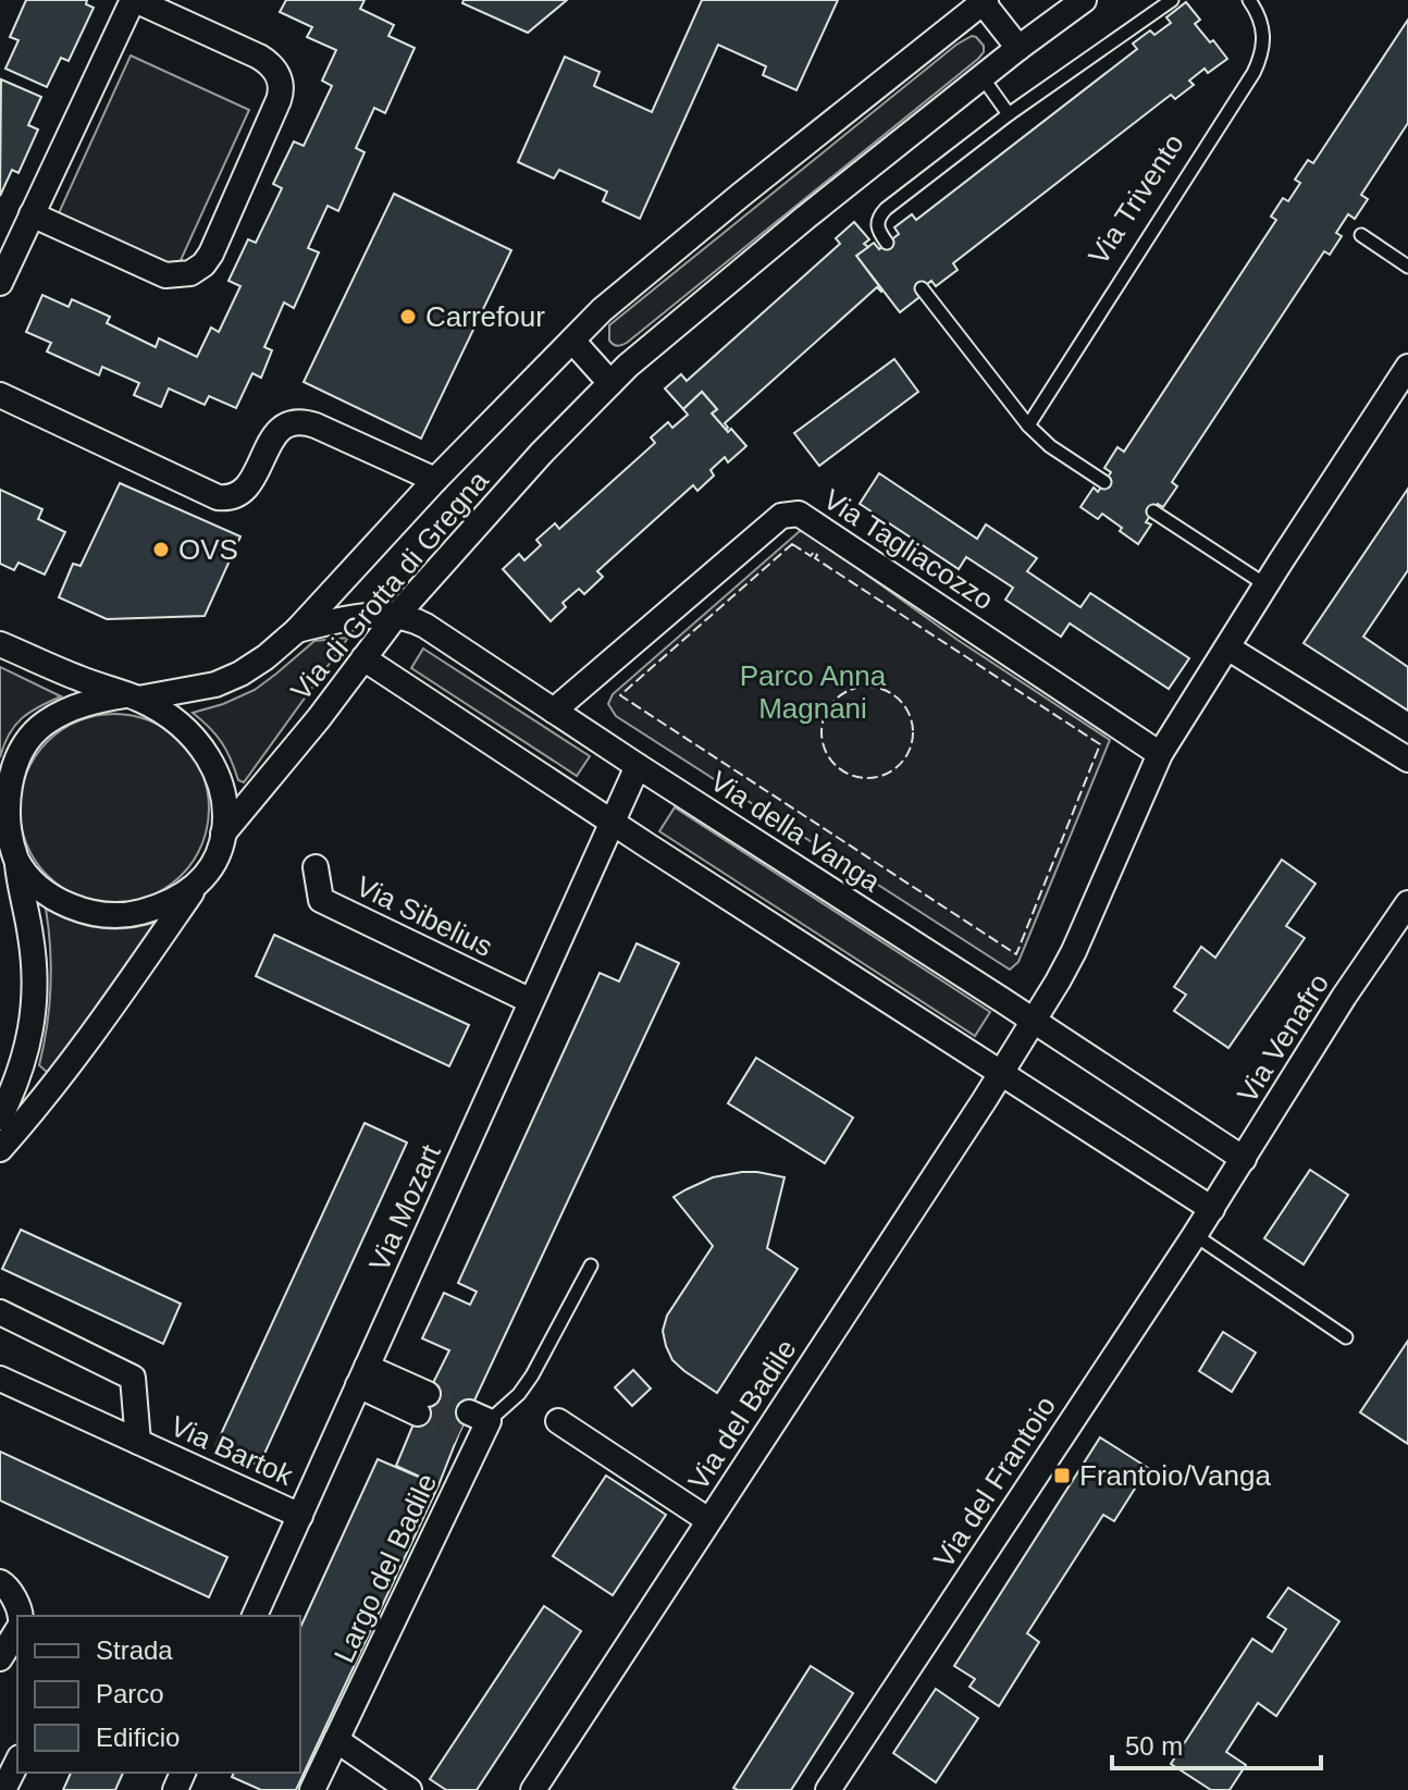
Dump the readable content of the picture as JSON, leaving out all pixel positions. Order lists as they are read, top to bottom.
{
  "streets": {
    "street": [
      "Via Tagliacozzo",
      "Via di Grotta di Gregna",
      "Via della Vanga",
      "Via Sibelius",
      "Via Venafro",
      "Via Mozart",
      "Via del Badile",
      "Via Bartok",
      "Via del Frantoio",
      "Largo del Badile"
    ],
    "lane": ["Via Trivento"]
  },
  "crossings": [
    ["Via Tagliacozzo", "Via della Vanga"],
    ["Via Tagliacozzo", "Via del Badile"],
    ["Via di Grotta di Gregna", "Via della Vanga"],
    ["Via della Vanga", "Via Venafro"],
    ["Via della Vanga", "Via Mozart"],
    ["Via della Vanga", "Via del Badile"],
    ["Via Sibelius", "Via Mozart"],
    ["Via Venafro", "Via del Frantoio"],
    ["Via Mozart", "Via Bartok"]
  ],
  "parks": ["Parco Anna Magnani"],
  "places": {
    "other": ["Carrefour", "OVS"],
    "transit": ["Frantoio/Vanga"]
  },
  "legend": ["Strada", "Parco", "Edificio"],
  "scale_bar": "50 m"
}
